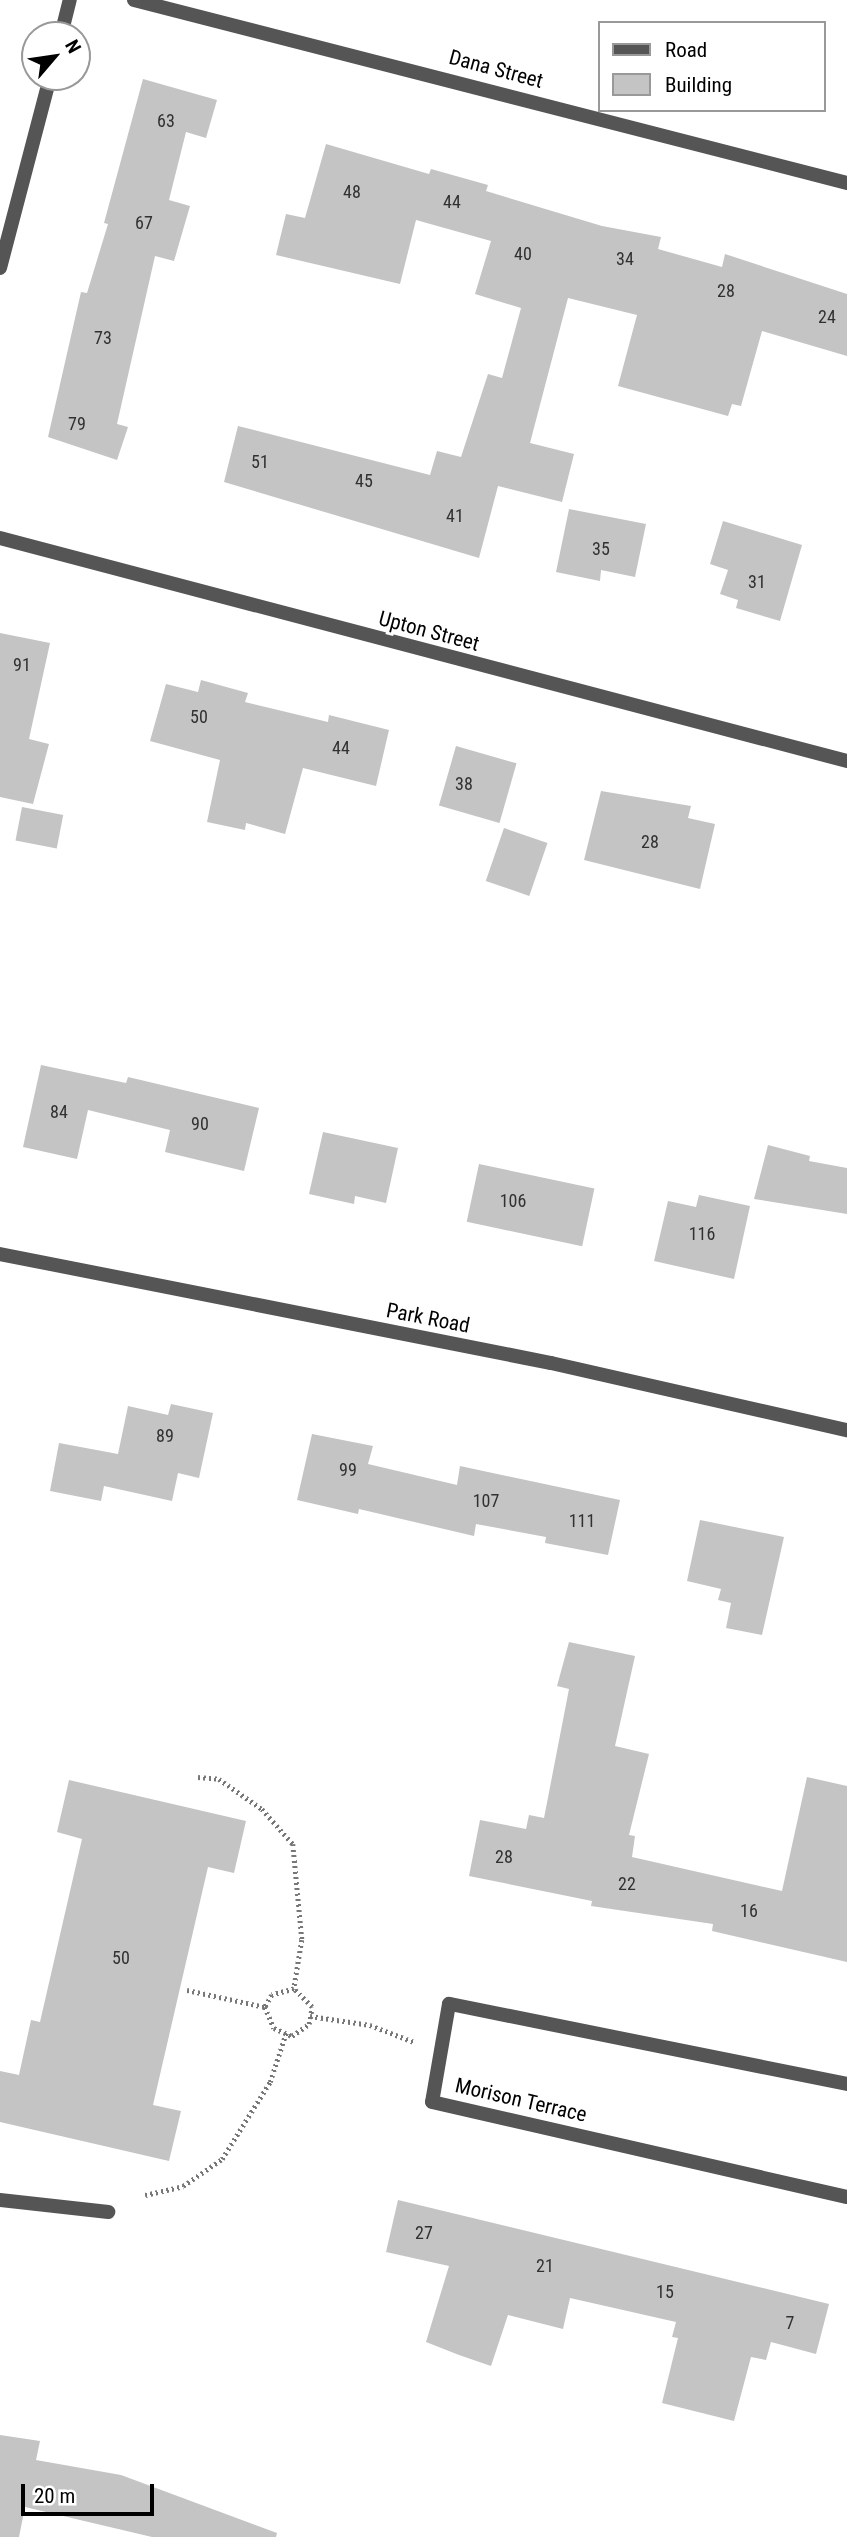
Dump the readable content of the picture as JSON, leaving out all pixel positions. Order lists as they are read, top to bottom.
{
  "streets": {
    "street": [
      "Dana Street",
      "Upton Street",
      "Park Road",
      "Morison Terrace"
    ]
  },
  "house_numbers": [
    "63",
    "48",
    "44",
    "67",
    "40",
    "34",
    "28",
    "24",
    "73",
    "79",
    "51",
    "45",
    "41",
    "35",
    "31",
    "91",
    "50",
    "44",
    "38",
    "28",
    "84",
    "90",
    "106",
    "116",
    "89",
    "99",
    "107",
    "111",
    "28",
    "22",
    "16",
    "50",
    "27",
    "21",
    "15",
    "7"
  ],
  "legend": ["Road", "Building"],
  "scale_bar": "20 m",
  "north": "top right"
}
